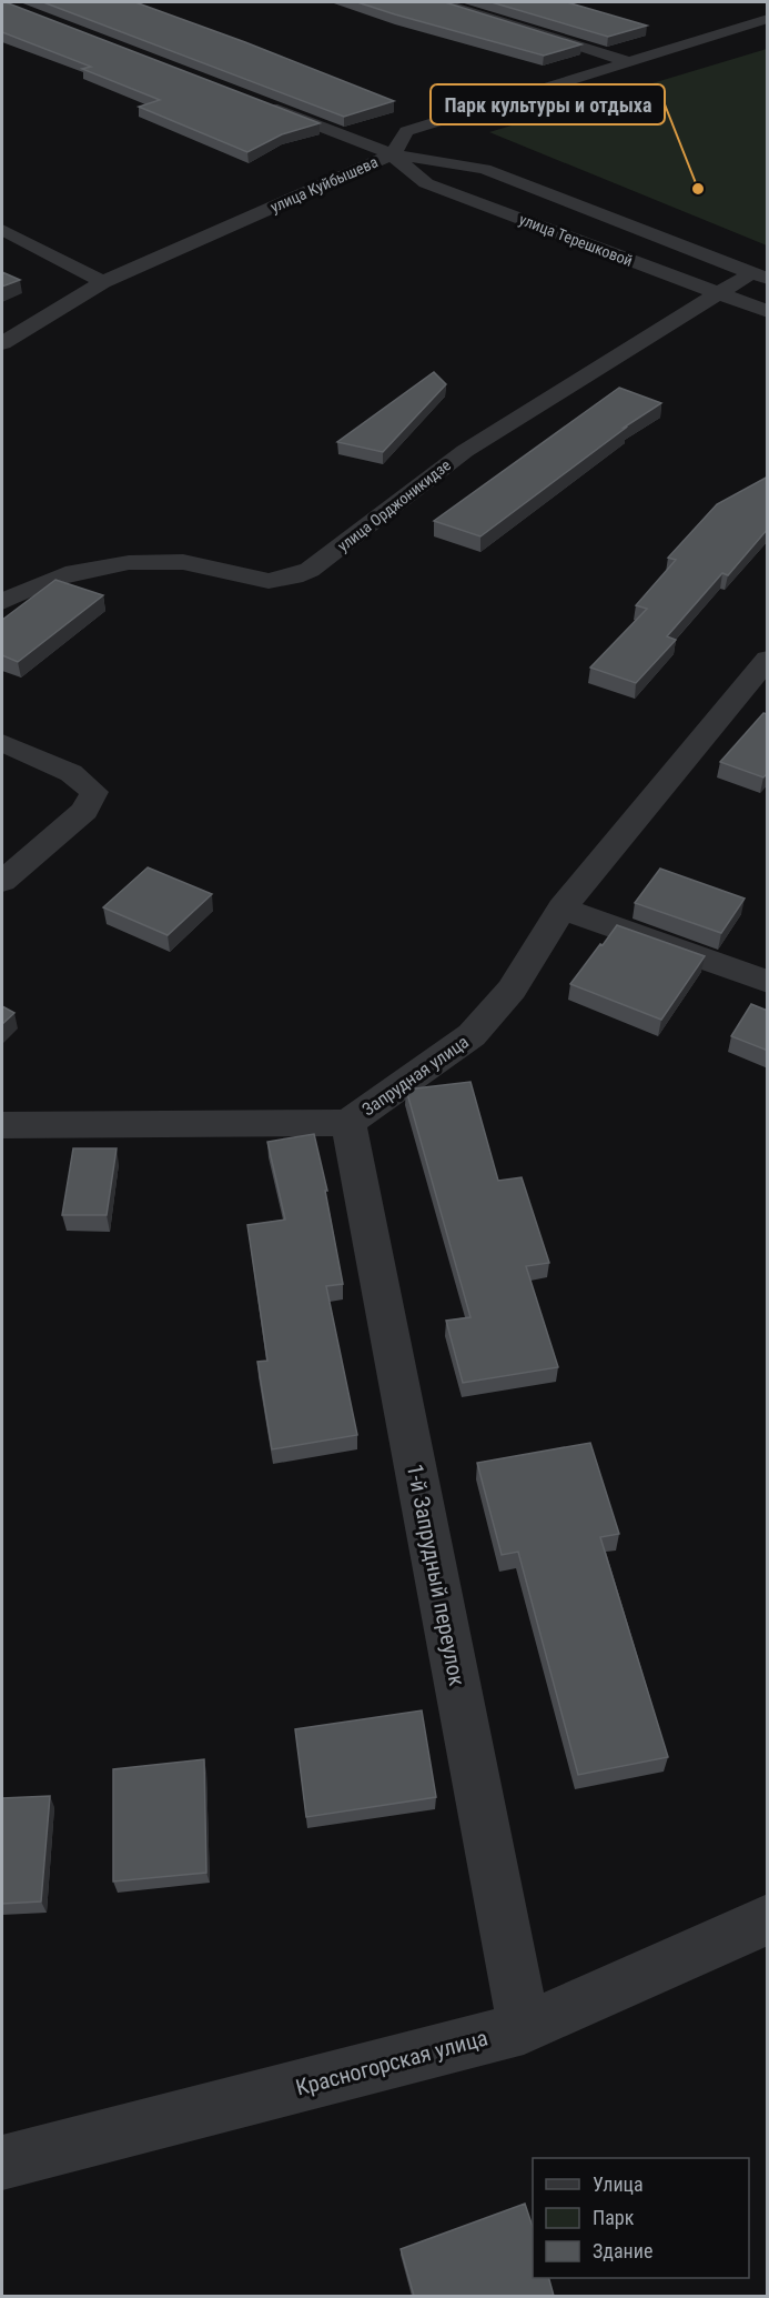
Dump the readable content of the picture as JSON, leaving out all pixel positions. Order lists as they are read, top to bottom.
{
  "streets": {
    "street": [
      "улица Куйбышева",
      "улица Терешковой",
      "улица Орджоникидзе",
      "Запрудная улица",
      "1-й Запрудный переулок",
      "Красногорская улица"
    ]
  },
  "crossings": [
    ["улица Куйбышева", "улица Терешковой"],
    ["улица Терешковой", "улица Орджоникидзе"],
    ["Запрудная улица", "1-й Запрудный переулок"],
    ["1-й Запрудный переулок", "Красногорская улица"]
  ],
  "places": ["Парк культуры и отдыха"],
  "legend": ["Улица", "Парк", "Здание"]
}
